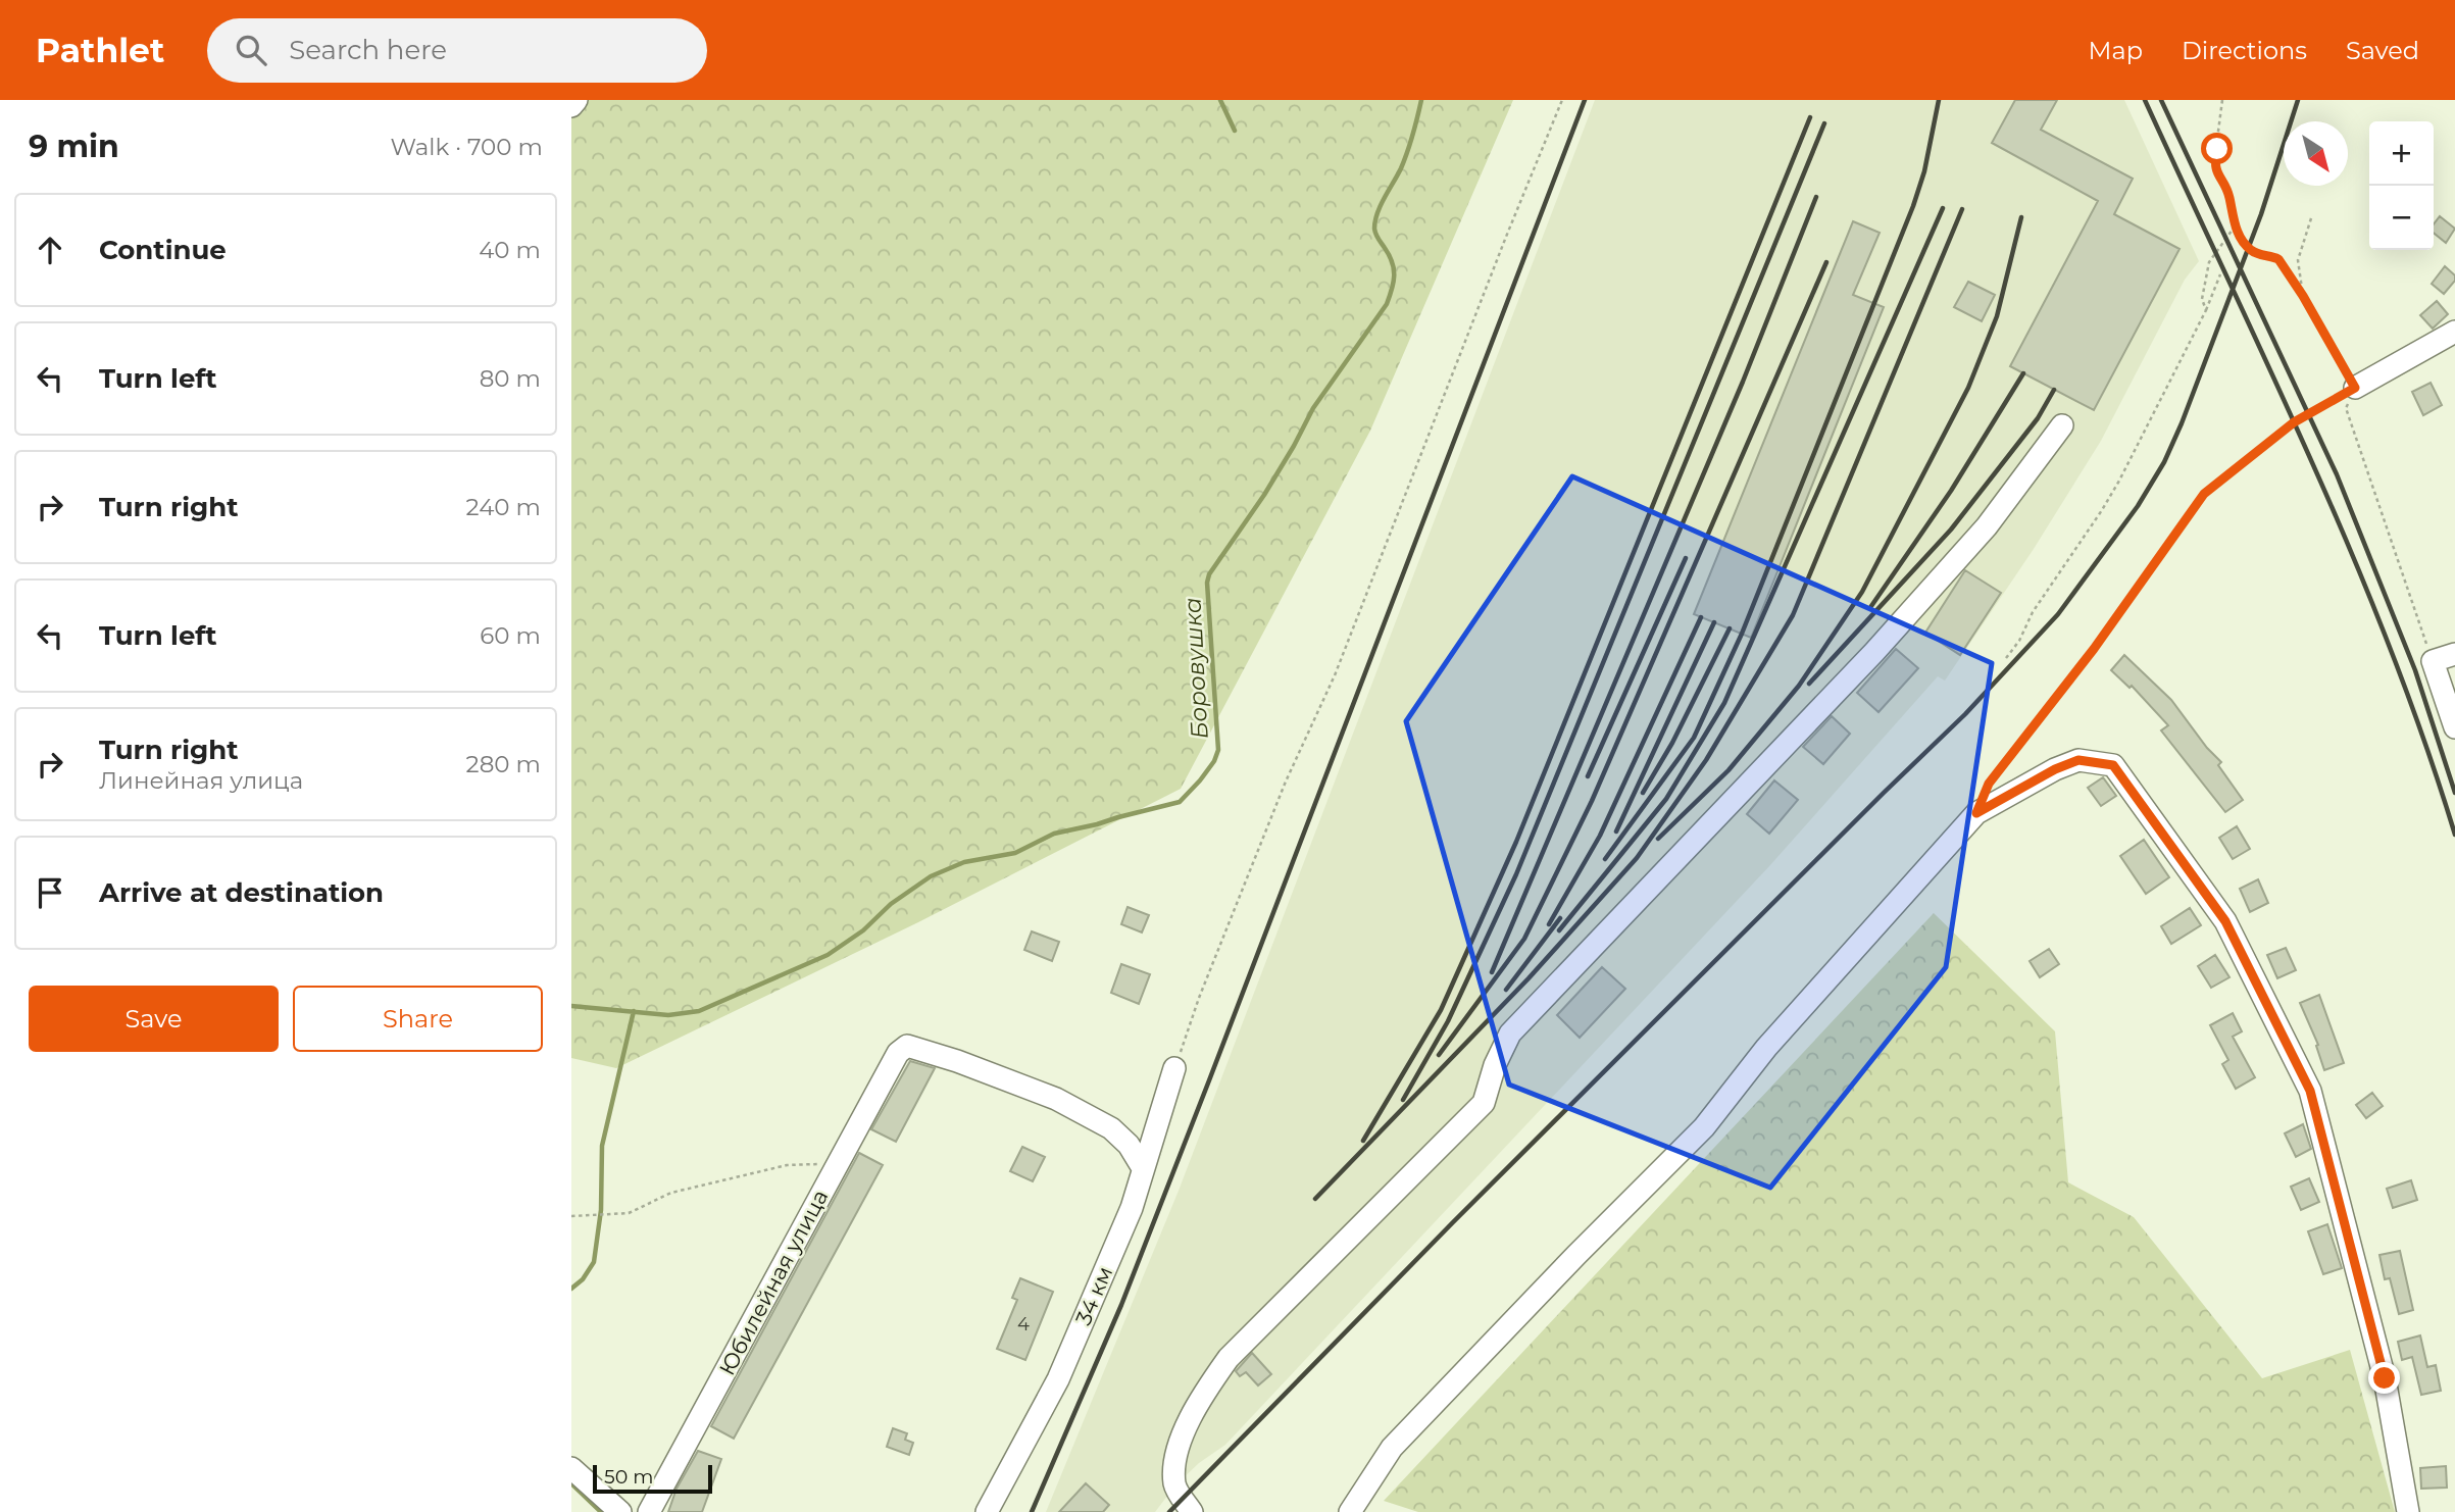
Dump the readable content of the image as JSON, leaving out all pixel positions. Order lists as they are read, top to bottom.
{
  "streets": {
    "street": ["Юбилейная улица", "34 км"]
  },
  "crossings": [
    ["Юбилейная улица", "34 км"]
  ],
  "water": ["Боровушка"],
  "house_numbers": ["4"],
  "scale_bar": "50 m",
  "north": "bottom right",
  "page": {
    "header": "Pathlet",
    "search": "Search here",
    "nav": ["Map", "Directions", "Saved"],
    "heading": ["9 min", "Walk · 700 m"],
    "map_buttons": ["+", "−"],
    "list": [
      ["Continue", "40 m"],
      ["Turn left", "80 m"],
      ["Turn right", "240 m"],
      ["Turn left", "60 m"],
      ["Turn right", "Линейная улица", "280 m"],
      "Arrive at destination"
    ],
    "buttons": ["Save", "Share"],
    "scale": "50 m"
  }
}
